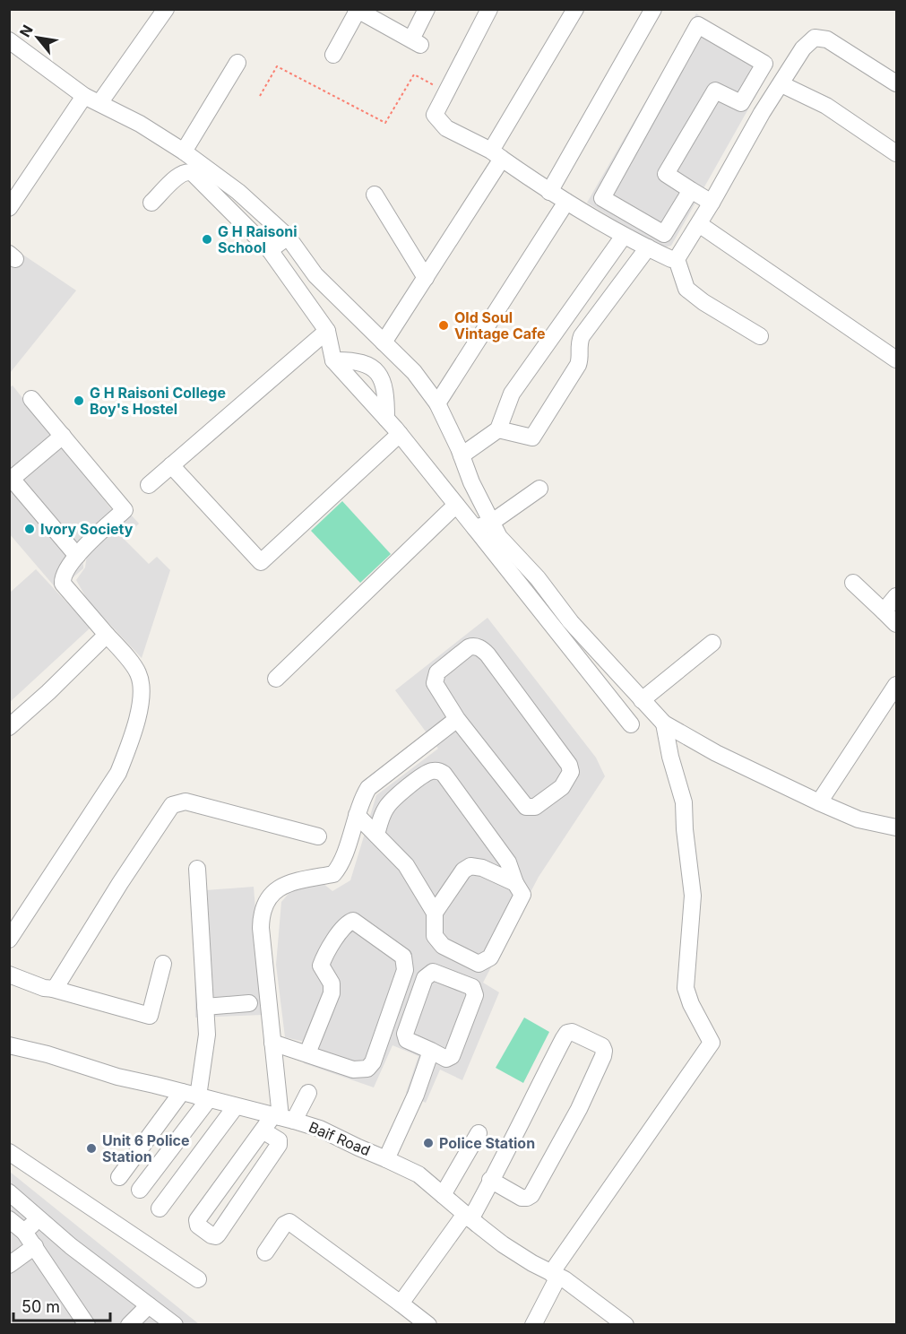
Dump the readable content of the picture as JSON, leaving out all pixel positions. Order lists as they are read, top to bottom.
{
  "streets": {
    "street": ["Baif Road"]
  },
  "places": [
    "G H Raisoni School",
    "Old Soul Vintage Cafe",
    "G H Raisoni College Boy's Hostel",
    "Ivory Society",
    "Police Station",
    "Unit 6 Police Station"
  ],
  "scale_bar": "50 m",
  "north": "top left"
}
